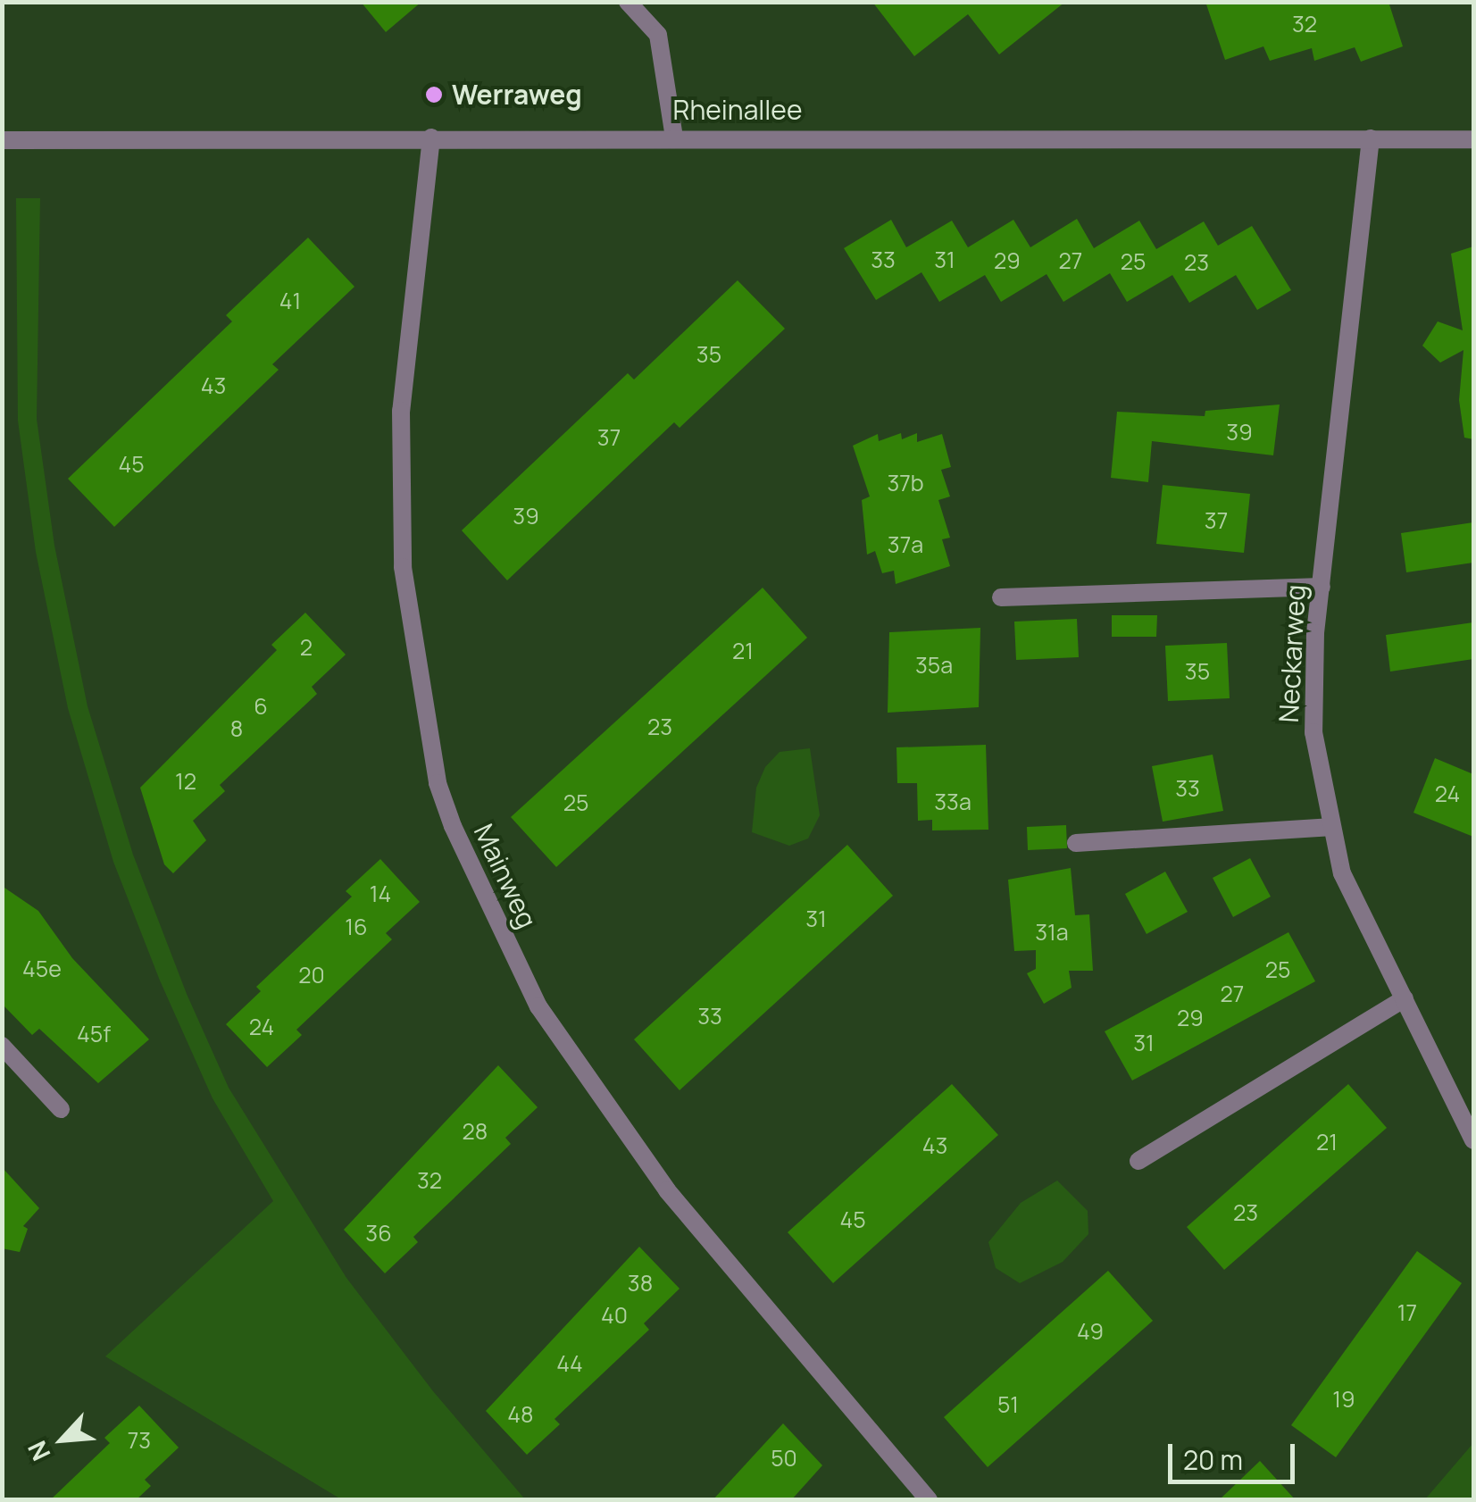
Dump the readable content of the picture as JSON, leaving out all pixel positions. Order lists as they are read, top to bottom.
{
  "streets": {
    "street": ["Rheinallee", "Neckarweg", "Mainweg"]
  },
  "crossings": [
    ["Rheinallee", "Neckarweg"],
    ["Rheinallee", "Mainweg"]
  ],
  "places": ["Werraweg"],
  "house_numbers": [
    "32",
    "33",
    "31",
    "29",
    "27",
    "25",
    "23",
    "41",
    "35",
    "43",
    "39",
    "37",
    "45",
    "37b",
    "39",
    "37",
    "37a",
    "2",
    "21",
    "35a",
    "35",
    "6",
    "23",
    "8",
    "12",
    "33",
    "24",
    "33a",
    "25",
    "14",
    "31",
    "16",
    "31a",
    "45e",
    "25",
    "20",
    "27",
    "33",
    "29",
    "24",
    "45f",
    "31",
    "28",
    "21",
    "43",
    "32",
    "23",
    "45",
    "36",
    "38",
    "17",
    "40",
    "49",
    "44",
    "19",
    "51",
    "48",
    "73",
    "50"
  ],
  "scale_bar": "20 m",
  "north": "bottom left"
}
